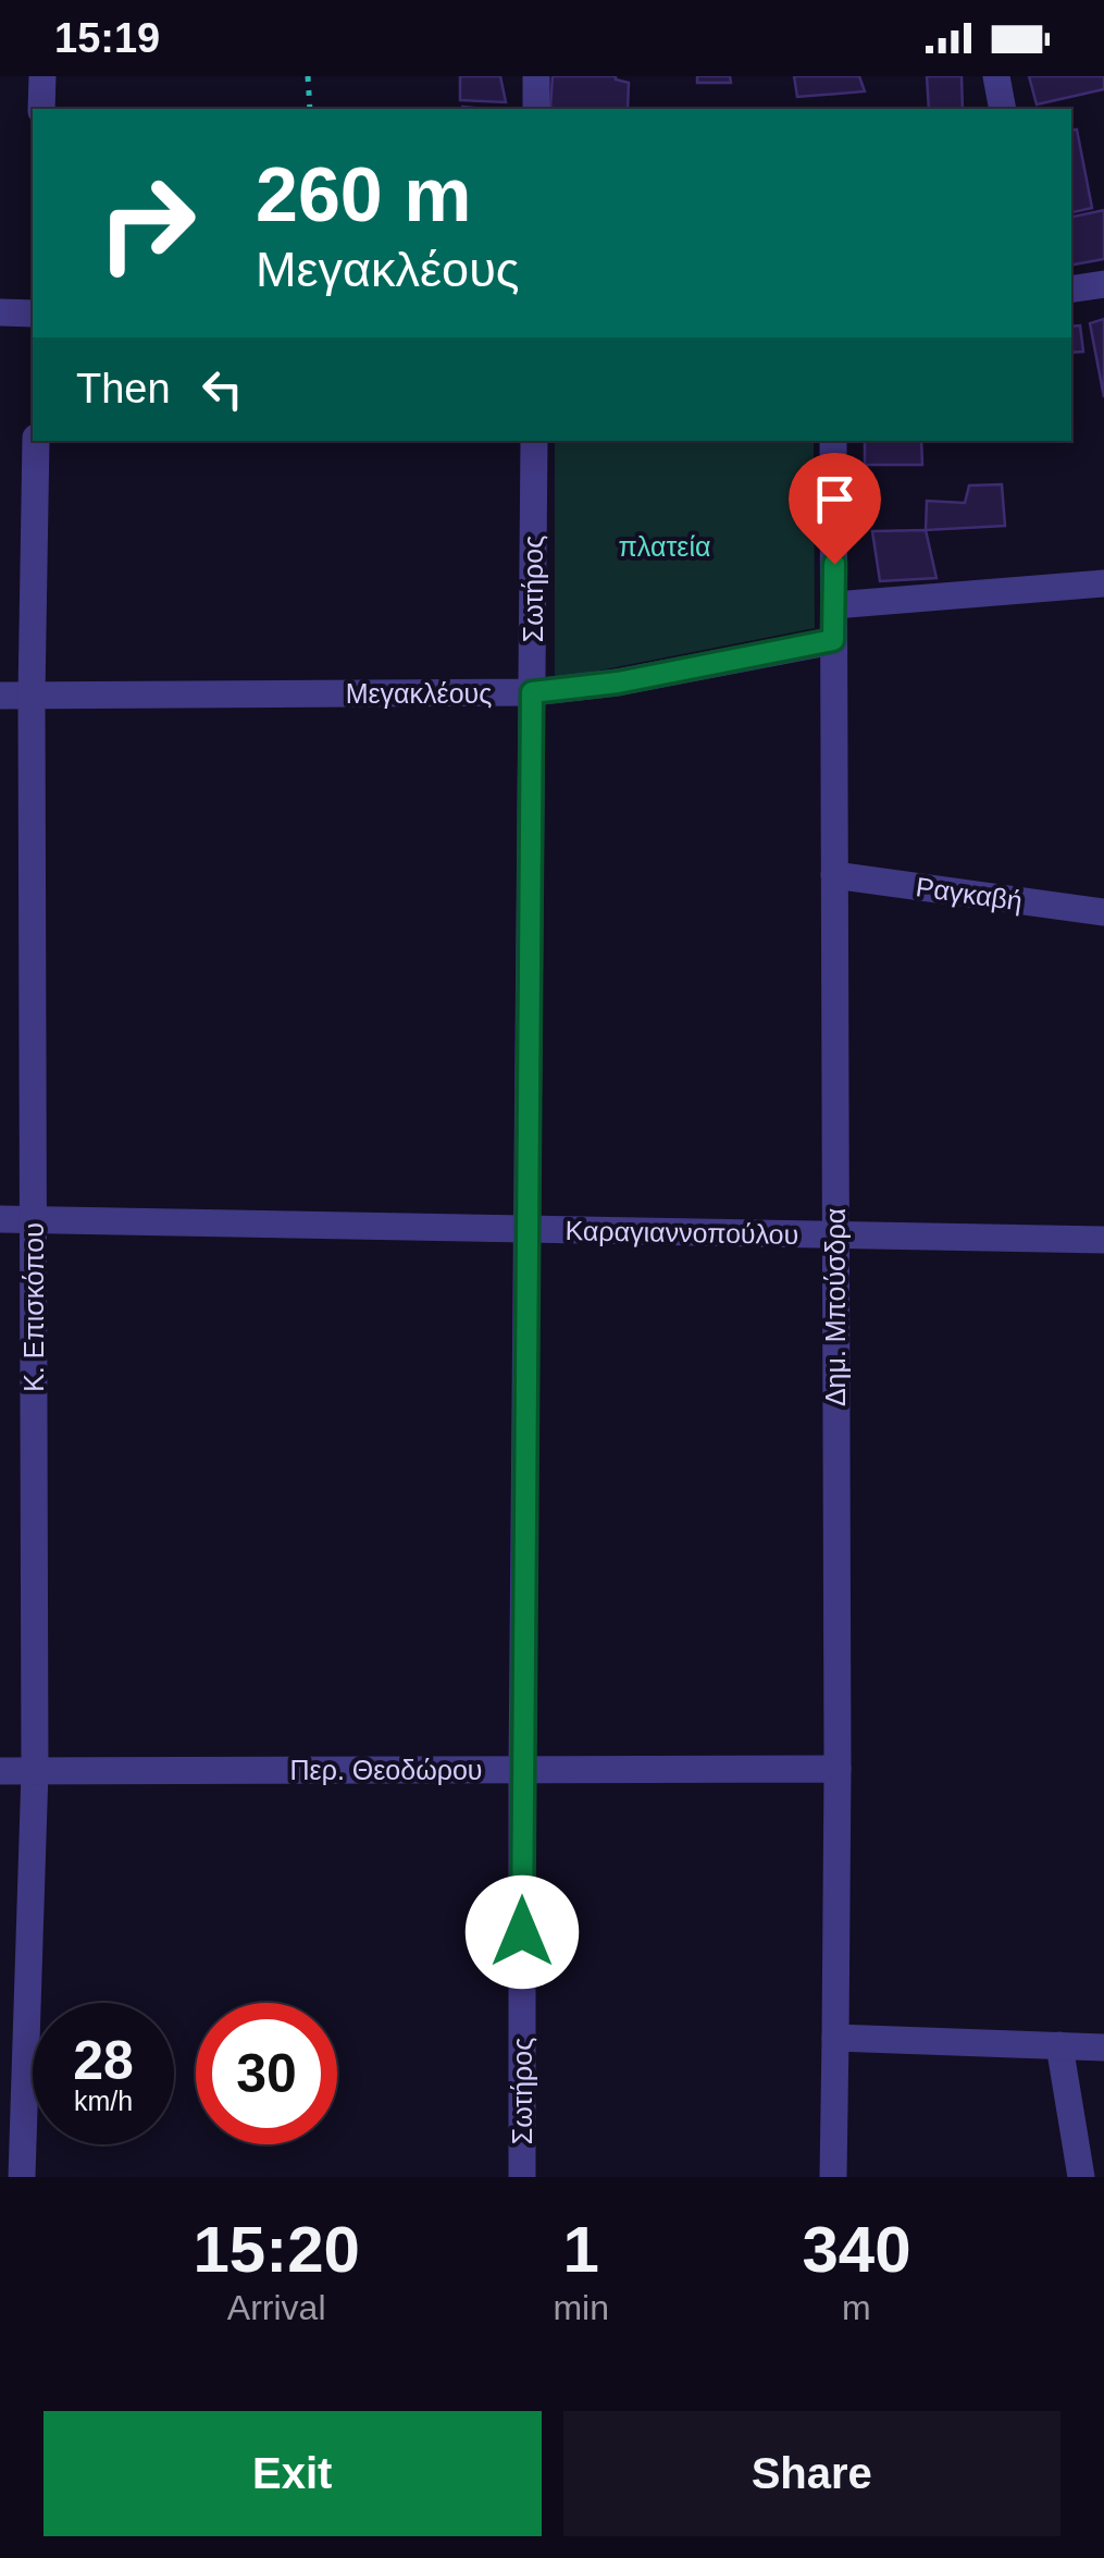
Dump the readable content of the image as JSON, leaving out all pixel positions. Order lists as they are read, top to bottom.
{
  "streets": {
    "street": [
      "Σωτήρος",
      "Μεγακλέους",
      "Ραγκαβή",
      "Καραγιαννοπούλου",
      "Κ. Επισκόπου",
      "Δημ. Μπούσδρα",
      "Περ. Θεοδώρου"
    ]
  },
  "crossings": [
    ["Σωτήρος", "Μεγακλέους"],
    ["Σωτήρος", "Καραγιαννοπούλου"],
    ["Σωτήρος", "Περ. Θεοδώρου"],
    ["Μεγακλέους", "Κ. Επισκόπου"],
    ["Μεγακλέους", "Δημ. Μπούσδρα"],
    ["Ραγκαβή", "Δημ. Μπούσδρα"],
    ["Καραγιαννοπούλου", "Κ. Επισκόπου"],
    ["Καραγιαννοπούλου", "Δημ. Μπούσδρα"],
    ["Κ. Επισκόπου", "Περ. Θεοδώρου"],
    ["Δημ. Μπούσδρα", "Περ. Θεοδώρου"]
  ],
  "parks": ["πλατεία"],
  "page": {
    "status": "15:19",
    "turn": ["260 m", "Μεγακλέους"],
    "then": "Then",
    "speed": "28 km/h",
    "limit": "30",
    "eta": [
      "15:20",
      "Arrival",
      "1",
      "min",
      "340",
      "m"
    ],
    "buttons": ["Exit", "Share"]
  }
}
